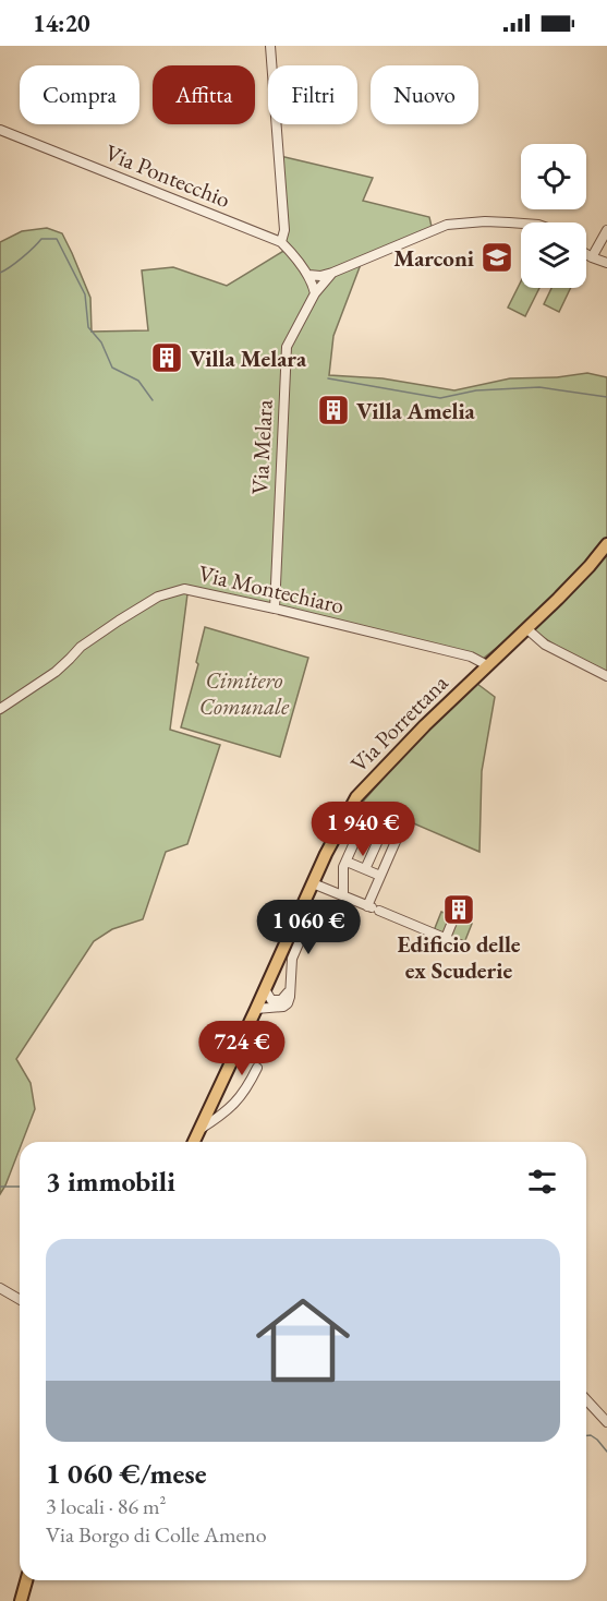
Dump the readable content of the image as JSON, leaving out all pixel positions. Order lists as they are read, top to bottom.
{
  "streets": {
    "main road": ["Via Porrettana"],
    "street": ["Via Pontecchio", "Via Melara", "Via Montechiaro"]
  },
  "crossings": [
    ["Via Melara", "Via Montechiaro"],
    ["Via Montechiaro", "Via Porrettana"]
  ],
  "parks": ["Cimitero Comunale"],
  "places": {
    "school or university": ["Marconi"],
    "building": ["Villa Melara", "Villa Amelia", "Edificio delle ex Scuderie"]
  },
  "page": {
    "status": "14:20",
    "chip": [
      "Compra",
      "Affitta",
      "Filtri",
      "Nuovo"
    ],
    "price": ["1 940 €", "1 060 €", "724 €"],
    "heading": "3 immobili",
    "list": [
      {
        "name": "1 060 €/mese",
        "note": "3 locali · 86 m² · Via Borgo di Colle Ameno"
      }
    ]
  }
}
